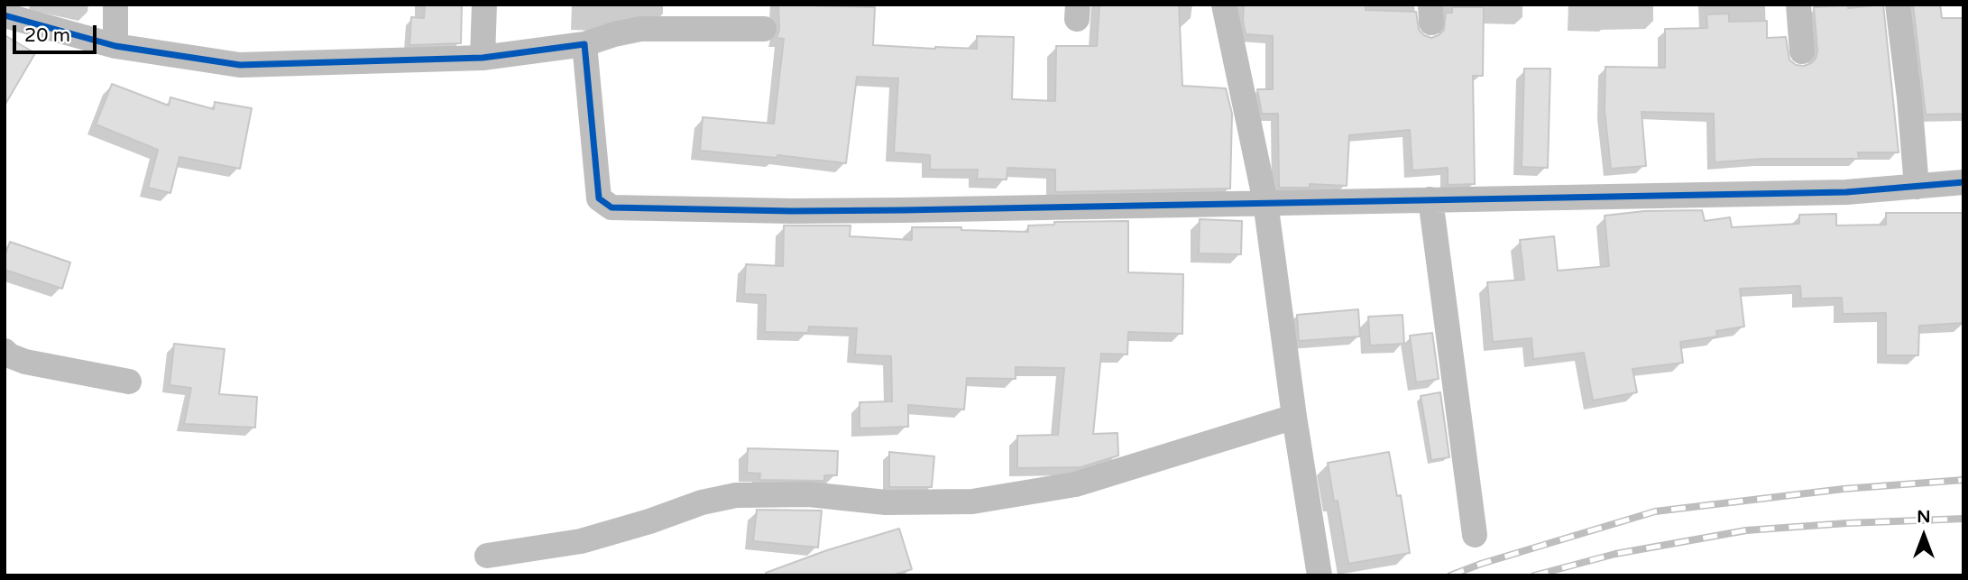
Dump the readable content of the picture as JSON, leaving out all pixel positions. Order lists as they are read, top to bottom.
{
  "scale_bar": "20 m",
  "north": "top"
}
